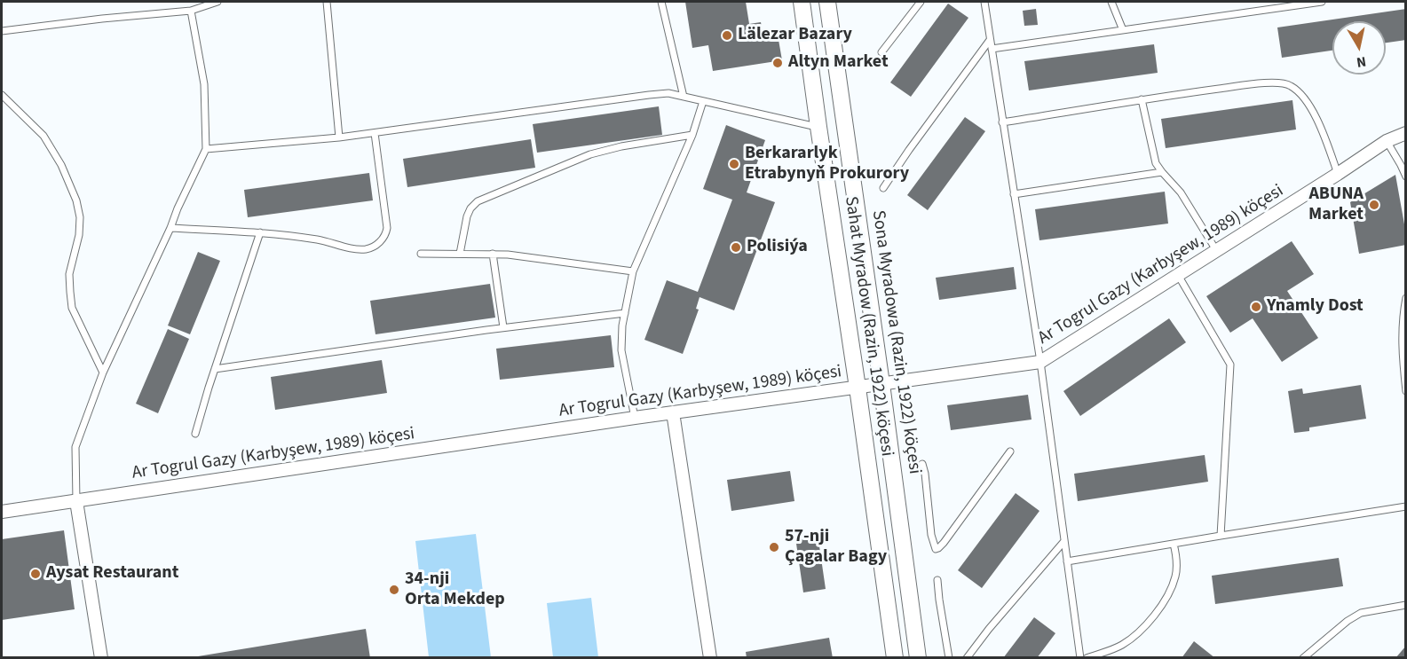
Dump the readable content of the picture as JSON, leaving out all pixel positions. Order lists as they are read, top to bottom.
{
  "streets": {
    "main road": ["Sahat Myradow (Razin, 1922) köçesi", "Sona Myradowa (Razin, 1922) köçesi"],
    "street": ["Ar Togrul Gazy (Karbyşew, 1989) köçesi"]
  },
  "crossings": [
    ["Ar Togrul Gazy (Karbyşew, 1989) köçesi", "Sahat Myradow (Razin, 1922) köçesi"],
    ["Ar Togrul Gazy (Karbyşew, 1989) köçesi", "Sona Myradowa (Razin, 1922) köçesi"]
  ],
  "places": [
    "Lälezar Bazary",
    "Altyn Market",
    "Berkararlyk Etrabynyň Prokurory",
    "ABUNA Market",
    "Polisiýa",
    "Ynamly Dost",
    "57-nji Çagalar Bagy",
    "Aysat Restaurant",
    "34-nji Orta Mekdep"
  ],
  "north": "bottom"
}
